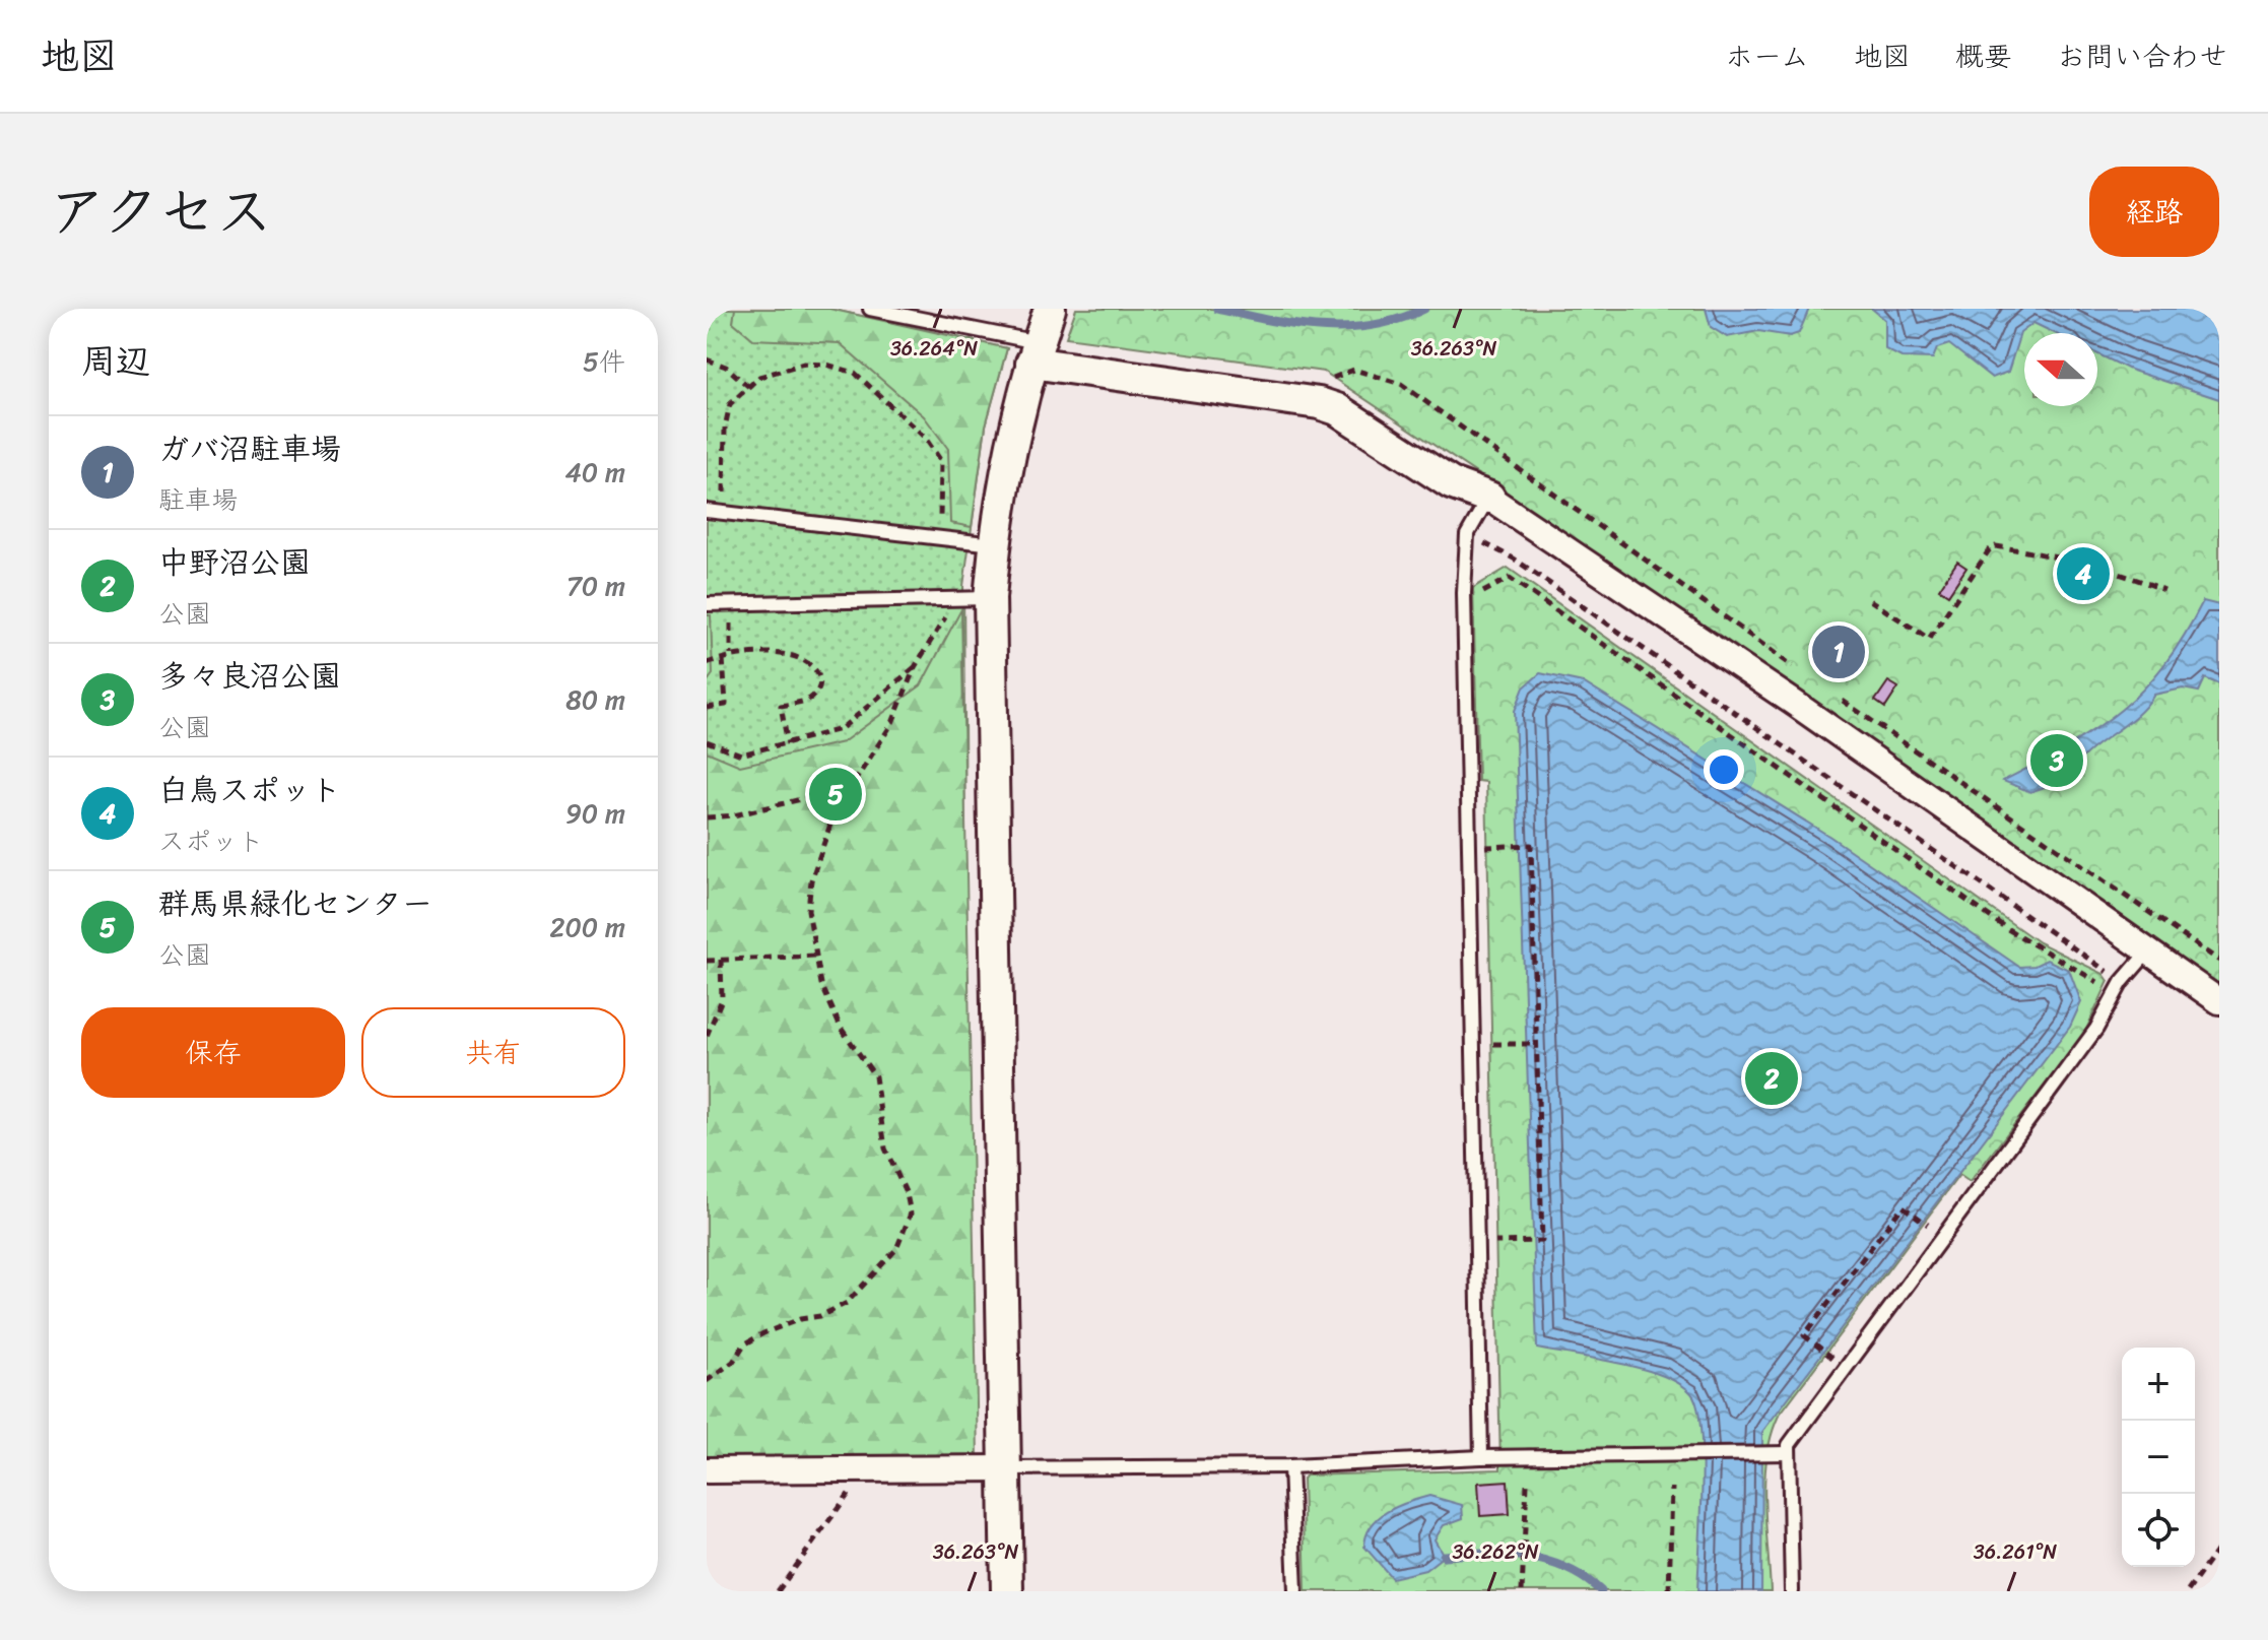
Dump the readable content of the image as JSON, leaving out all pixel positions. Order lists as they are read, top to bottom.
{
  "north": "left",
  "page": {
    "header": "地図",
    "nav": [
      "ホーム",
      "地図",
      "概要",
      "お問い合わせ"
    ],
    "title": "アクセス",
    "buttons": [
      "経路",
      ["保存", "共有"]
    ],
    "heading": ["周辺", "5件"],
    "list": [
      {
        "mark": "1",
        "name": "ガバ沼駐車場",
        "note": "駐車場",
        "value": "40 m"
      },
      {
        "mark": "2",
        "name": "中野沼公園",
        "note": "公園",
        "value": "70 m"
      },
      {
        "mark": "3",
        "name": "多々良沼公園",
        "note": "公園",
        "value": "80 m"
      },
      {
        "mark": "4",
        "name": "白鳥スポット",
        "note": "スポット",
        "value": "90 m"
      },
      {
        "mark": "5",
        "name": "群馬県緑化センター",
        "note": "公園",
        "value": "200 m"
      }
    ],
    "pins": [
      "4",
      "1",
      "3",
      "5",
      "2"
    ],
    "map_buttons": ["+", "−"]
  },
  "coordinates": [
    "36.264°N",
    "36.263°N",
    "36.262°N",
    "36.261°N"
  ]
}
